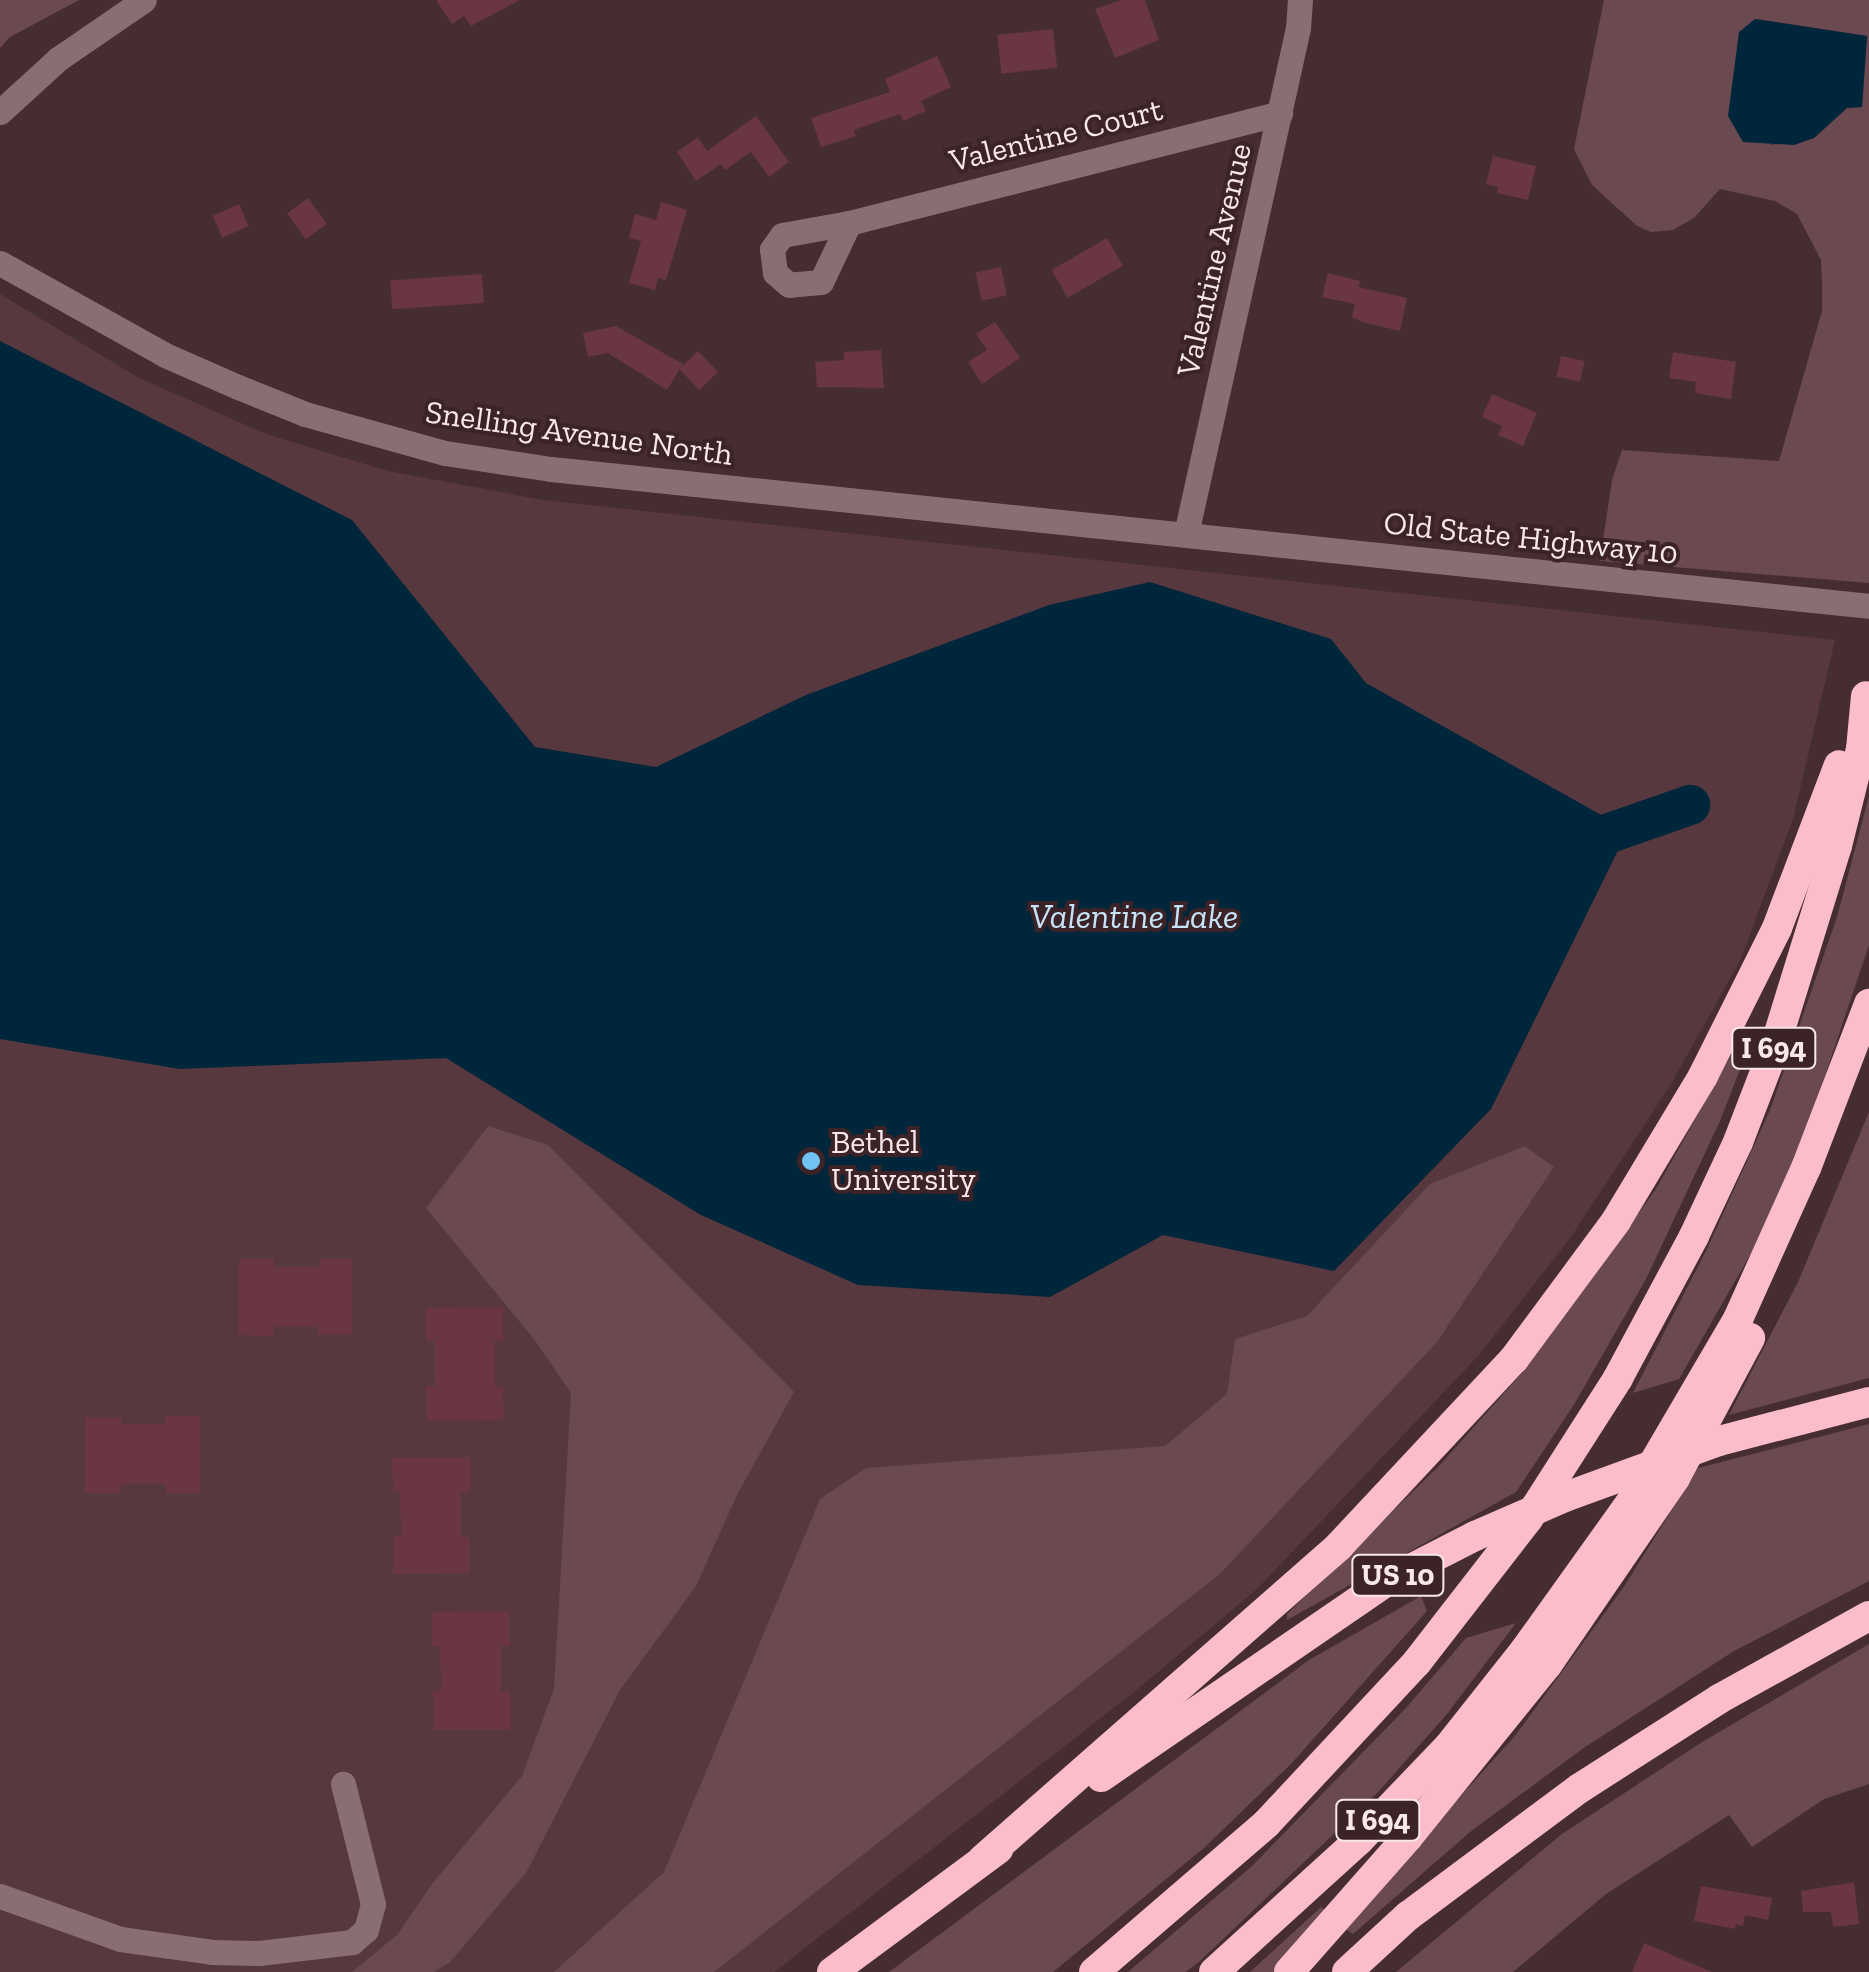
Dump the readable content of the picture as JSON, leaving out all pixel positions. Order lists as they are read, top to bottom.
{
  "streets": {
    "highway": ["I 694", "US 10"],
    "street": [
      "Valentine Court",
      "Valentine Avenue",
      "Snelling Avenue North",
      "Old State Highway 10"
    ]
  },
  "crossings": [
    ["Valentine Court", "Valentine Avenue"],
    ["Valentine Avenue", "Snelling Avenue North"],
    ["Valentine Avenue", "Old State Highway 10"],
    ["Snelling Avenue North", "Old State Highway 10"]
  ],
  "water": ["Valentine Lake"],
  "places": ["Bethel University"]
}
